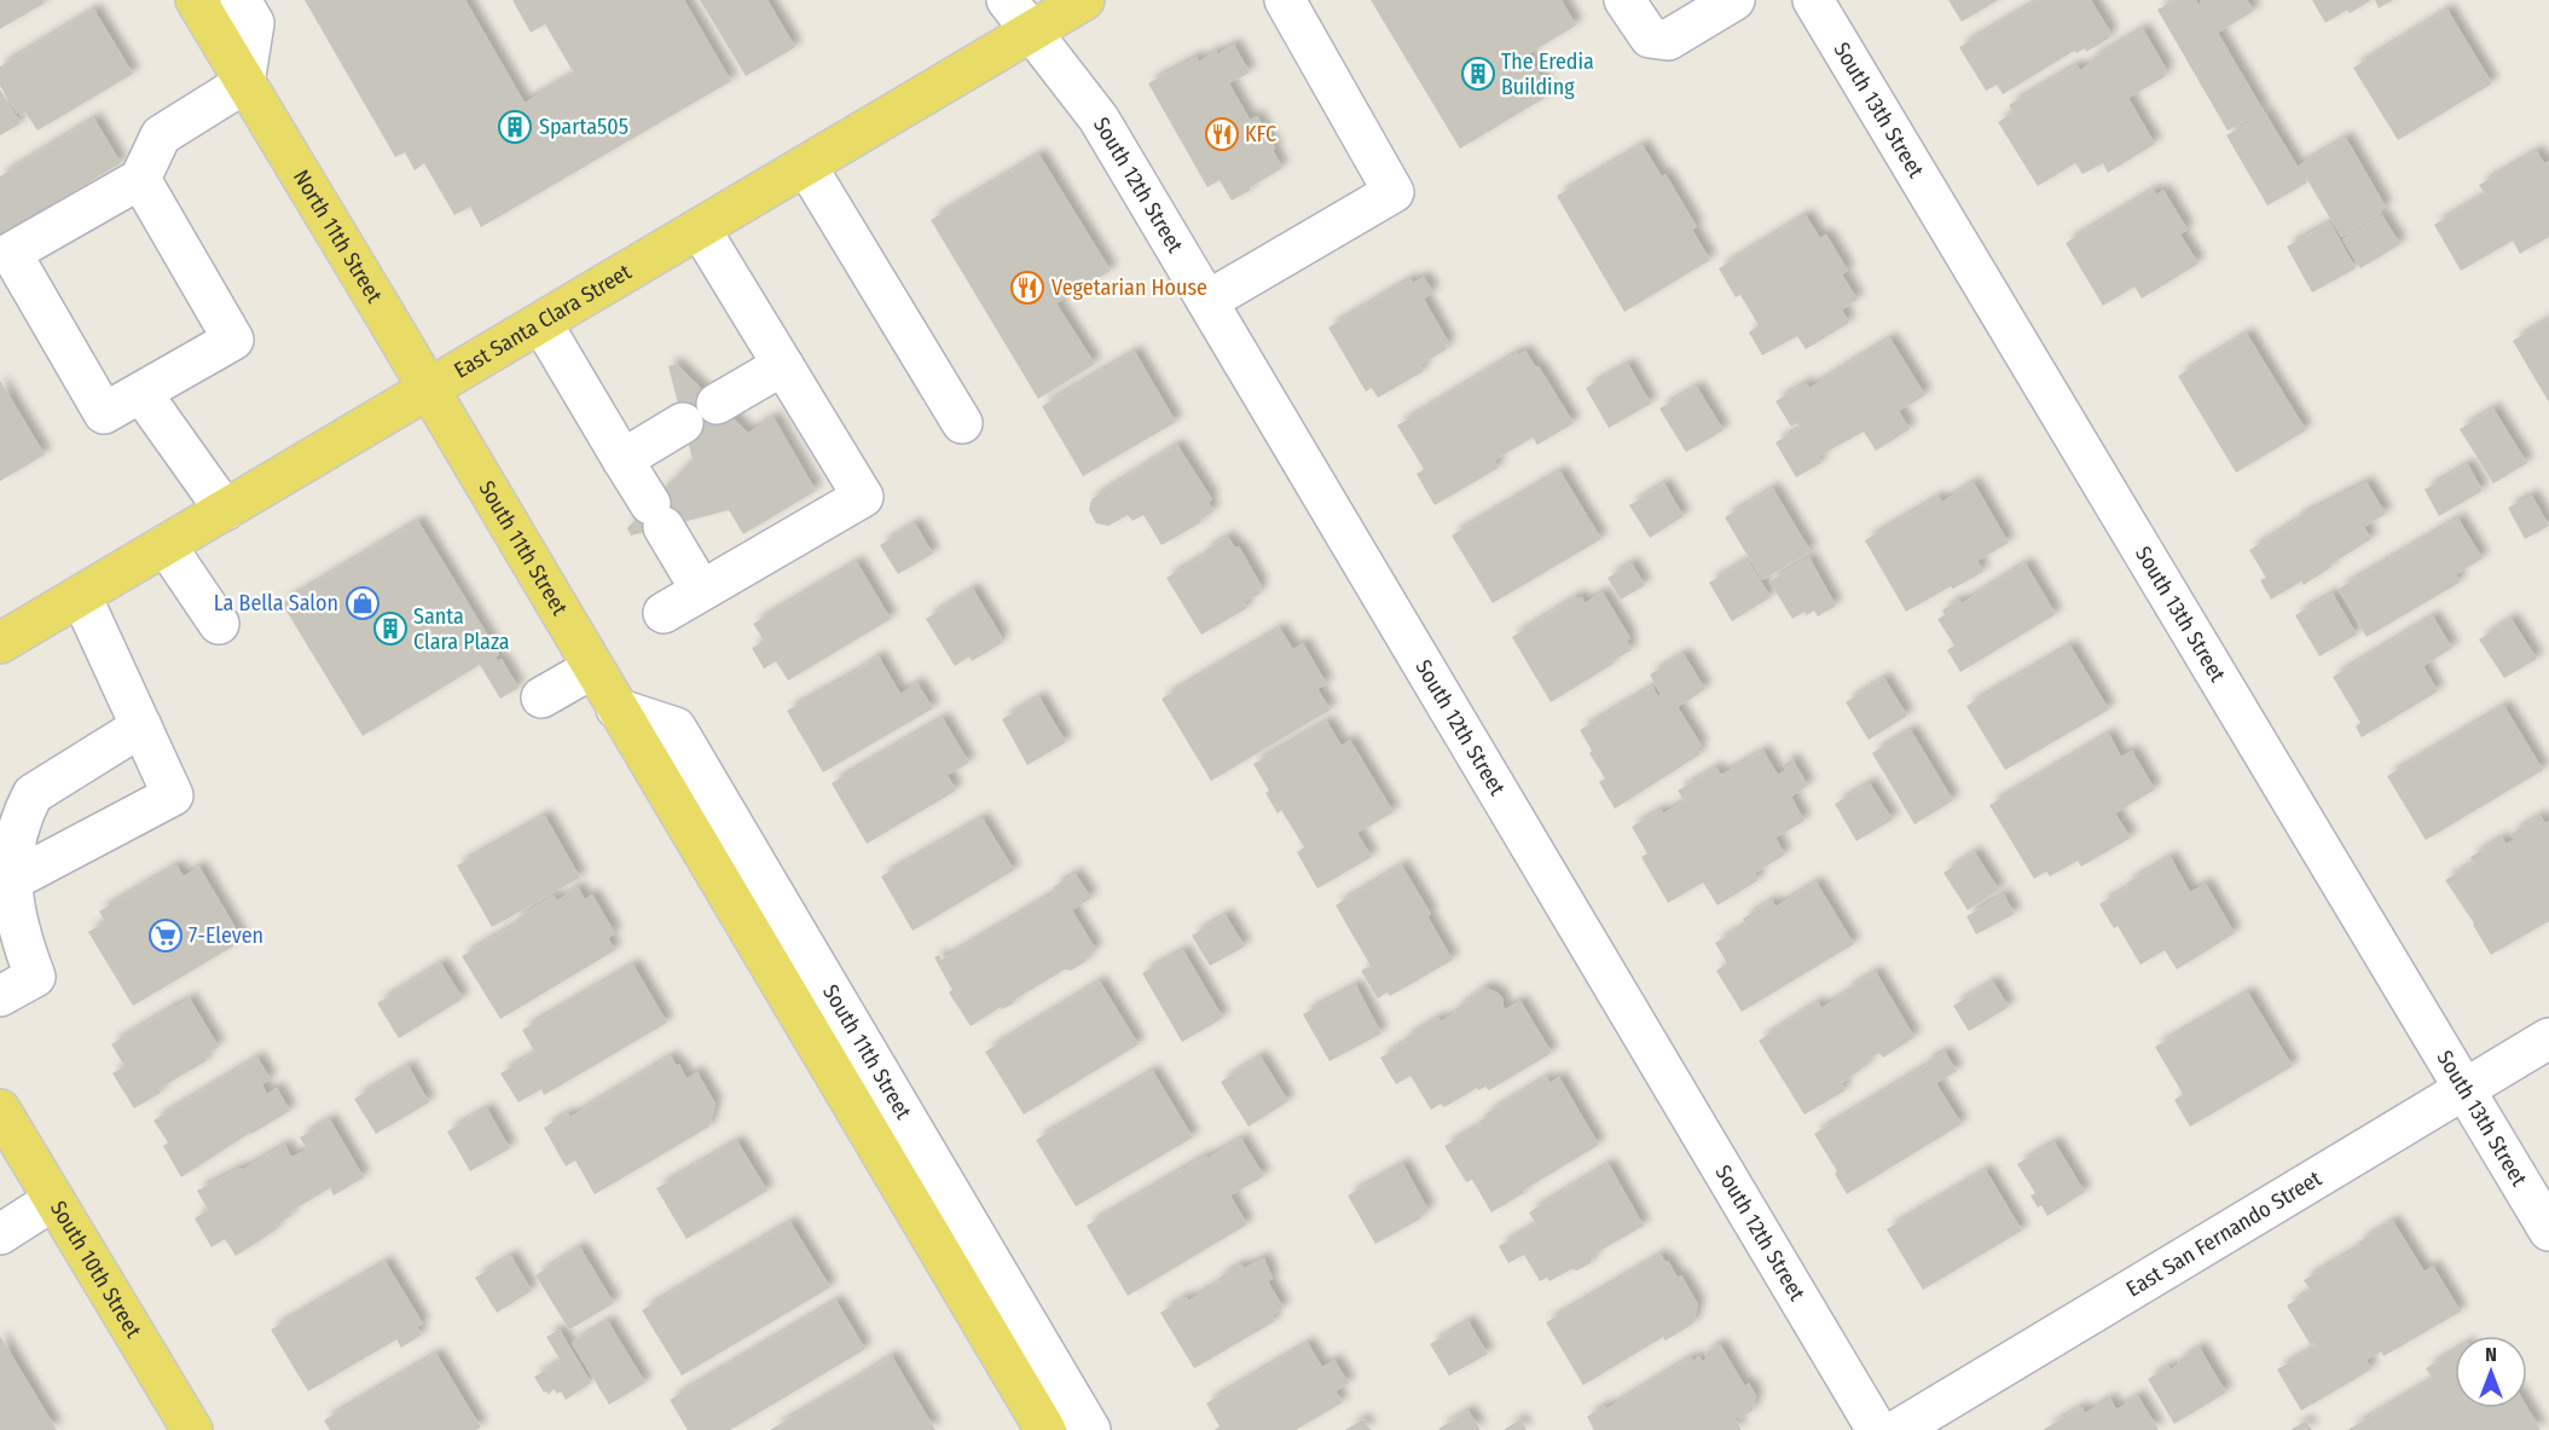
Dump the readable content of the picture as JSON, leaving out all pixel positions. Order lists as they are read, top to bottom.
{
  "streets": {
    "main road": [
      "North 11th Street",
      "East Santa Clara Street",
      "South 11th Street",
      "South 10th Street"
    ],
    "street": ["South 13th Street", "South 12th Street", "East San Fernando Street"]
  },
  "crossings": [
    ["South 13th Street", "East San Fernando Street"],
    ["South 12th Street", "East Santa Clara Street"],
    ["North 11th Street", "East Santa Clara Street"],
    ["North 11th Street", "South 11th Street"],
    ["East Santa Clara Street", "South 11th Street"]
  ],
  "places": {
    "building": ["The Eredia Building", "Sparta505", "Santa Clara Plaza"],
    "restaurant": ["KFC", "Vegetarian House"],
    "shop": ["La Bella Salon"],
    "supermarket": ["7-Eleven"]
  },
  "north": "top"
}
